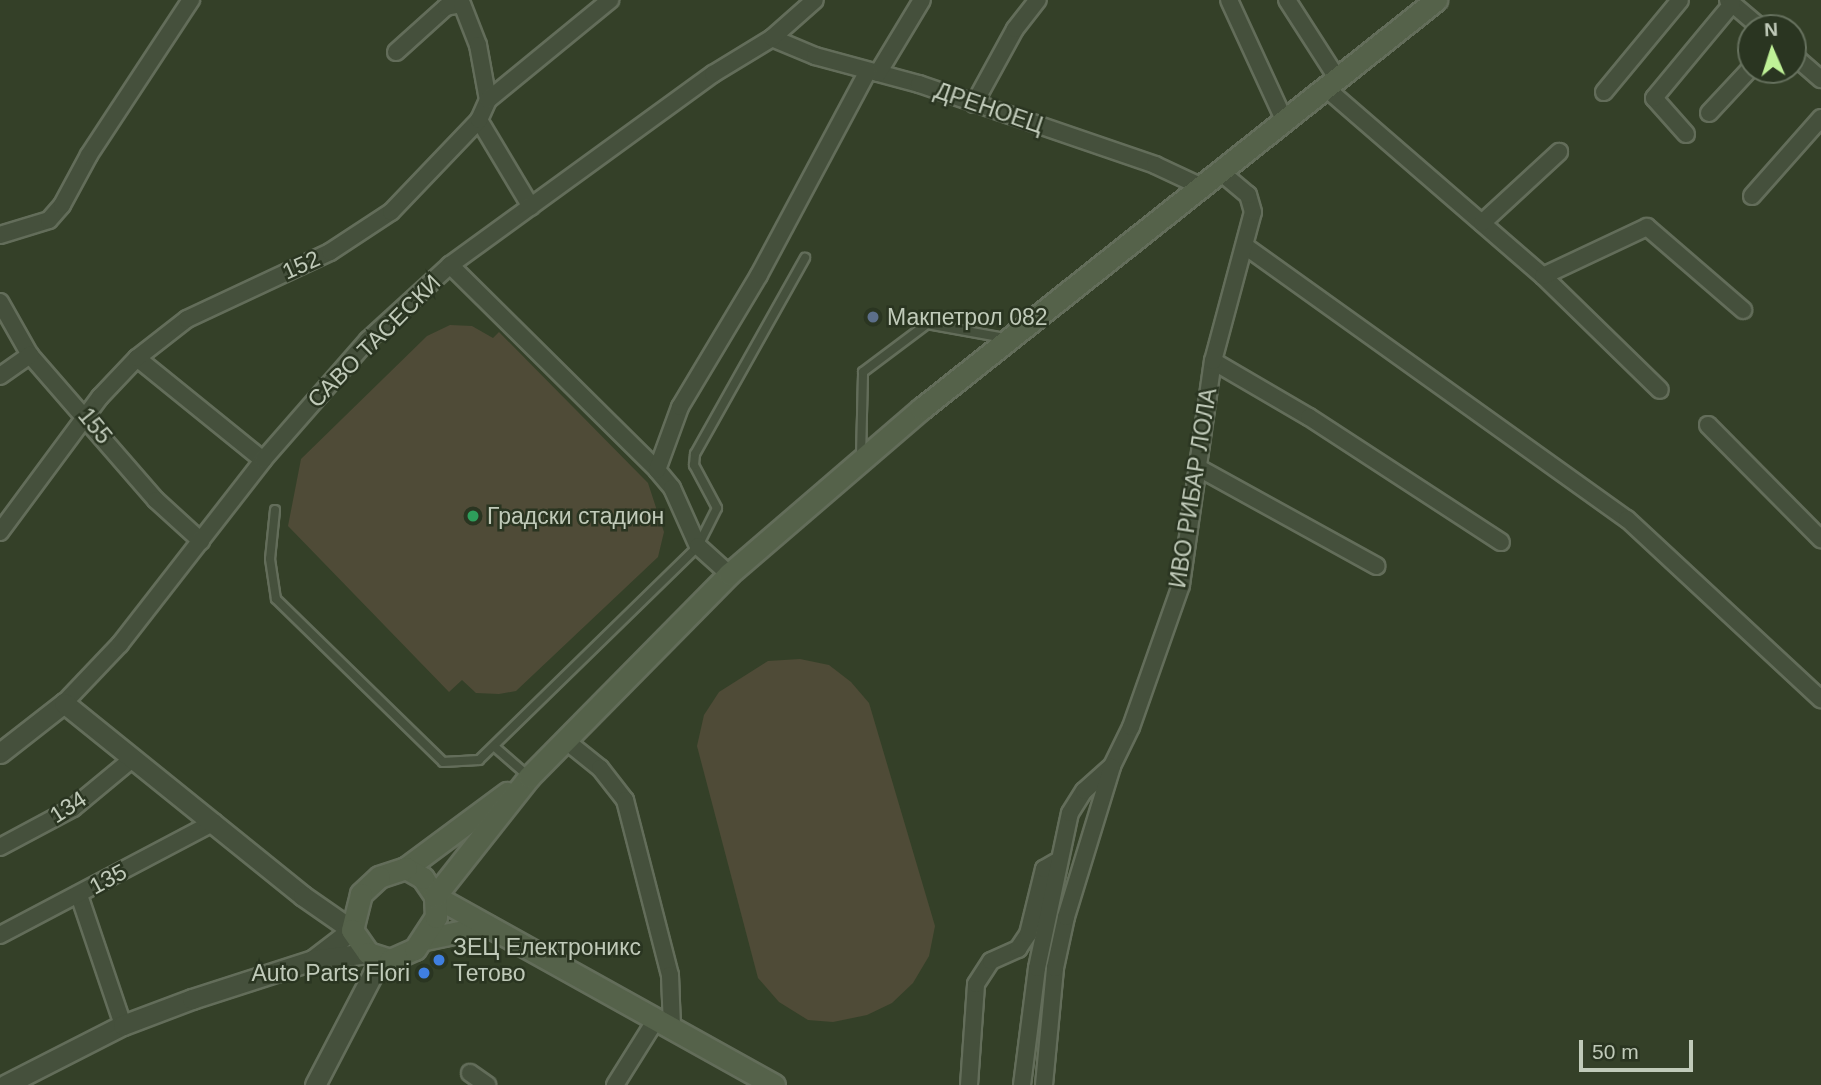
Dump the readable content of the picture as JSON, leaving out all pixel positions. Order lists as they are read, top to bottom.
{
  "streets": {
    "street": [
      "ДРЕНОЕЦ",
      "152",
      "САВО ТАСЕСКИ",
      "155",
      "ИВО РИБАР ЛОЛА",
      "134",
      "135"
    ]
  },
  "crossings": [
    ["ДРЕНОЕЦ", "САВО ТАСЕСКИ"],
    ["152", "155"],
    ["САВО ТАСЕСКИ", "155"]
  ],
  "places": [
    "Макпетрол 082",
    "Градски стадион",
    "ЗЕЦ Електроникс Тетово",
    "Auto Parts Flori"
  ],
  "scale_bar": "50 m",
  "north": "top"
}
